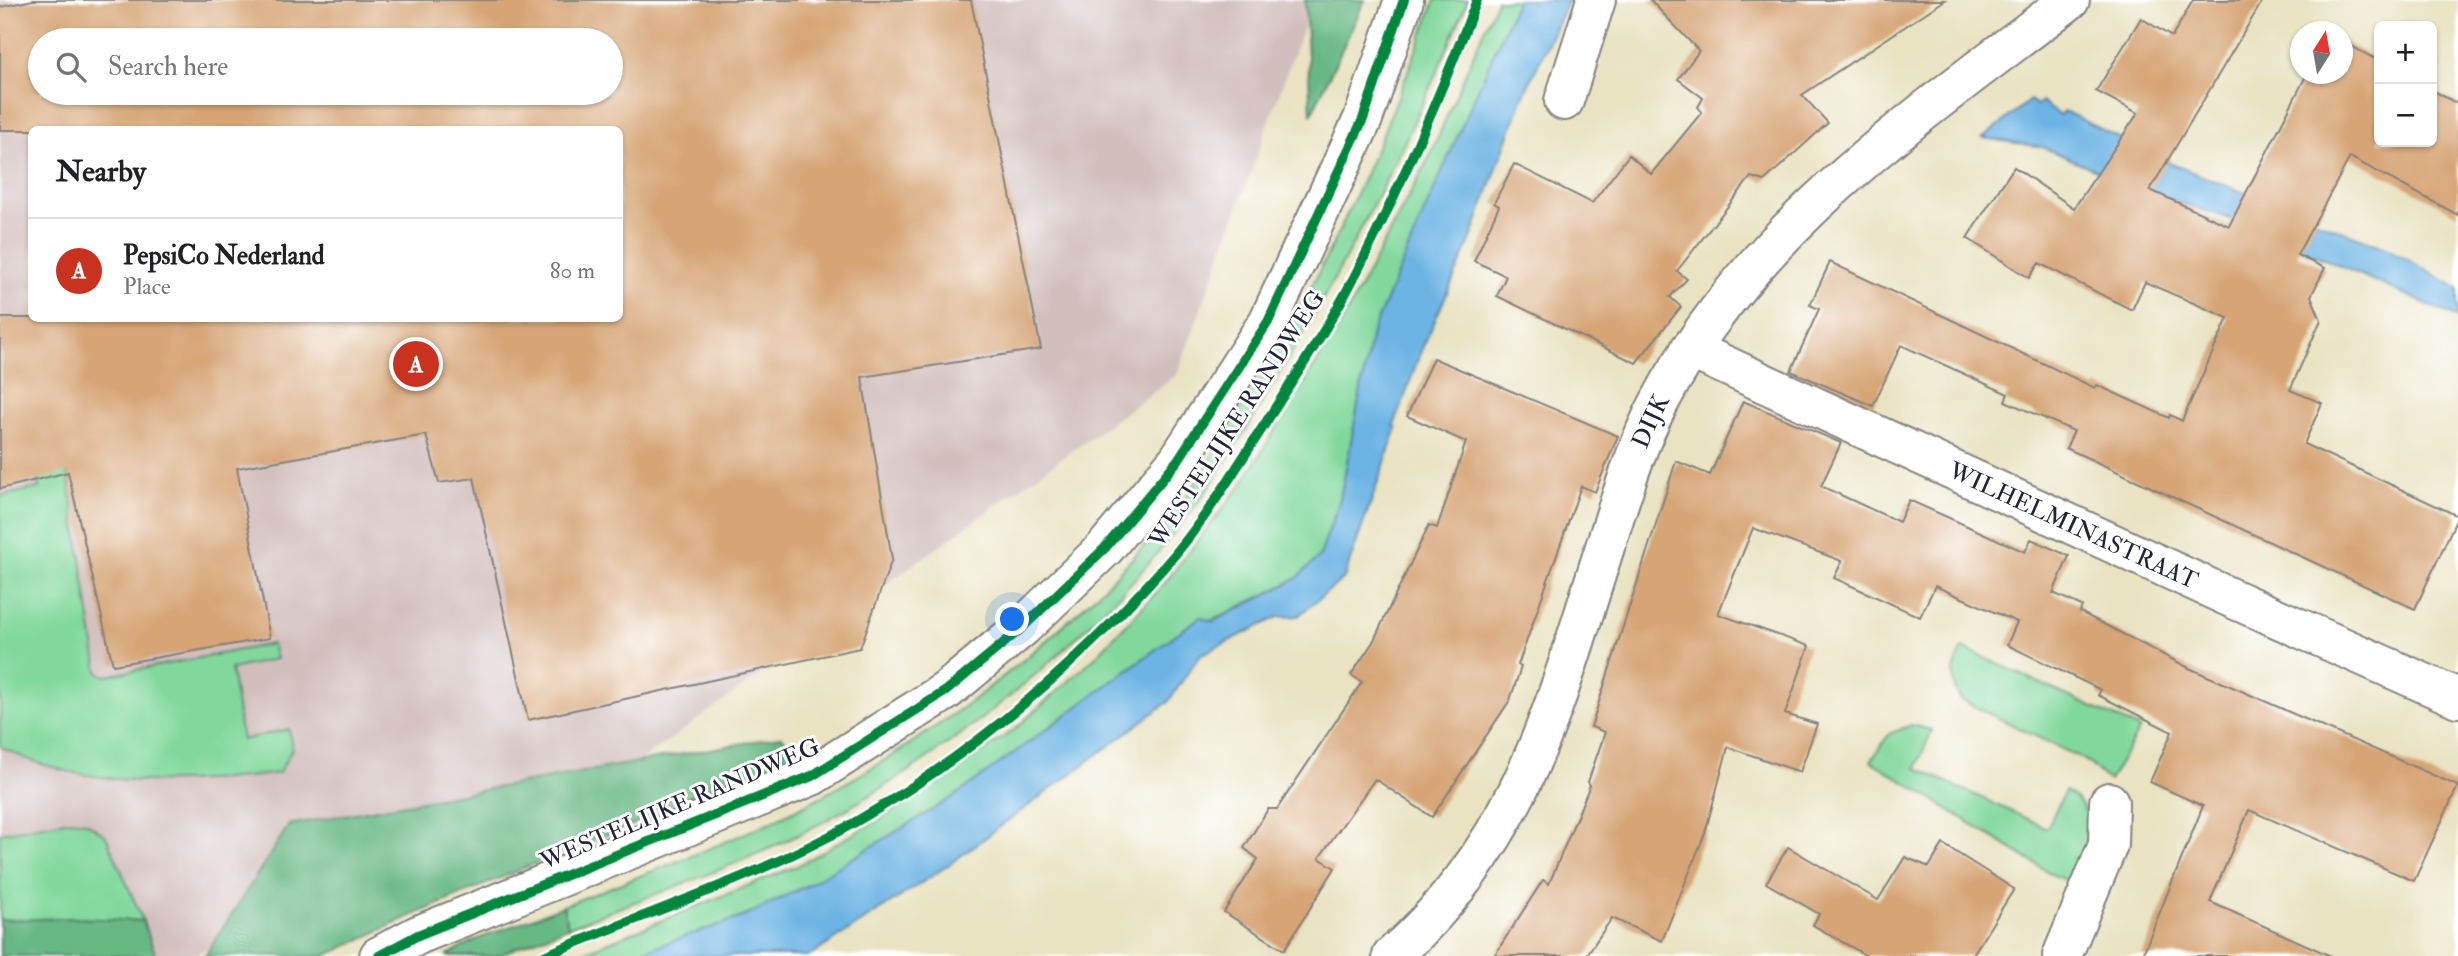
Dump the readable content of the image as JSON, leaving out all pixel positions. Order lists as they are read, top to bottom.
{
  "streets": {
    "street": ["WESTELIJKE RANDWEG", "DIJK", "WILHELMINASTRAAT"]
  },
  "crossings": [
    ["DIJK", "WILHELMINASTRAAT"]
  ],
  "north": "top",
  "page": {
    "map_buttons": ["+", "−"],
    "search": "Search here",
    "heading": "Nearby",
    "list": [
      {
        "mark": "A",
        "name": "PepsiCo Nederland",
        "note": "Place",
        "value": "80 m"
      }
    ],
    "pins": "A"
  }
}
